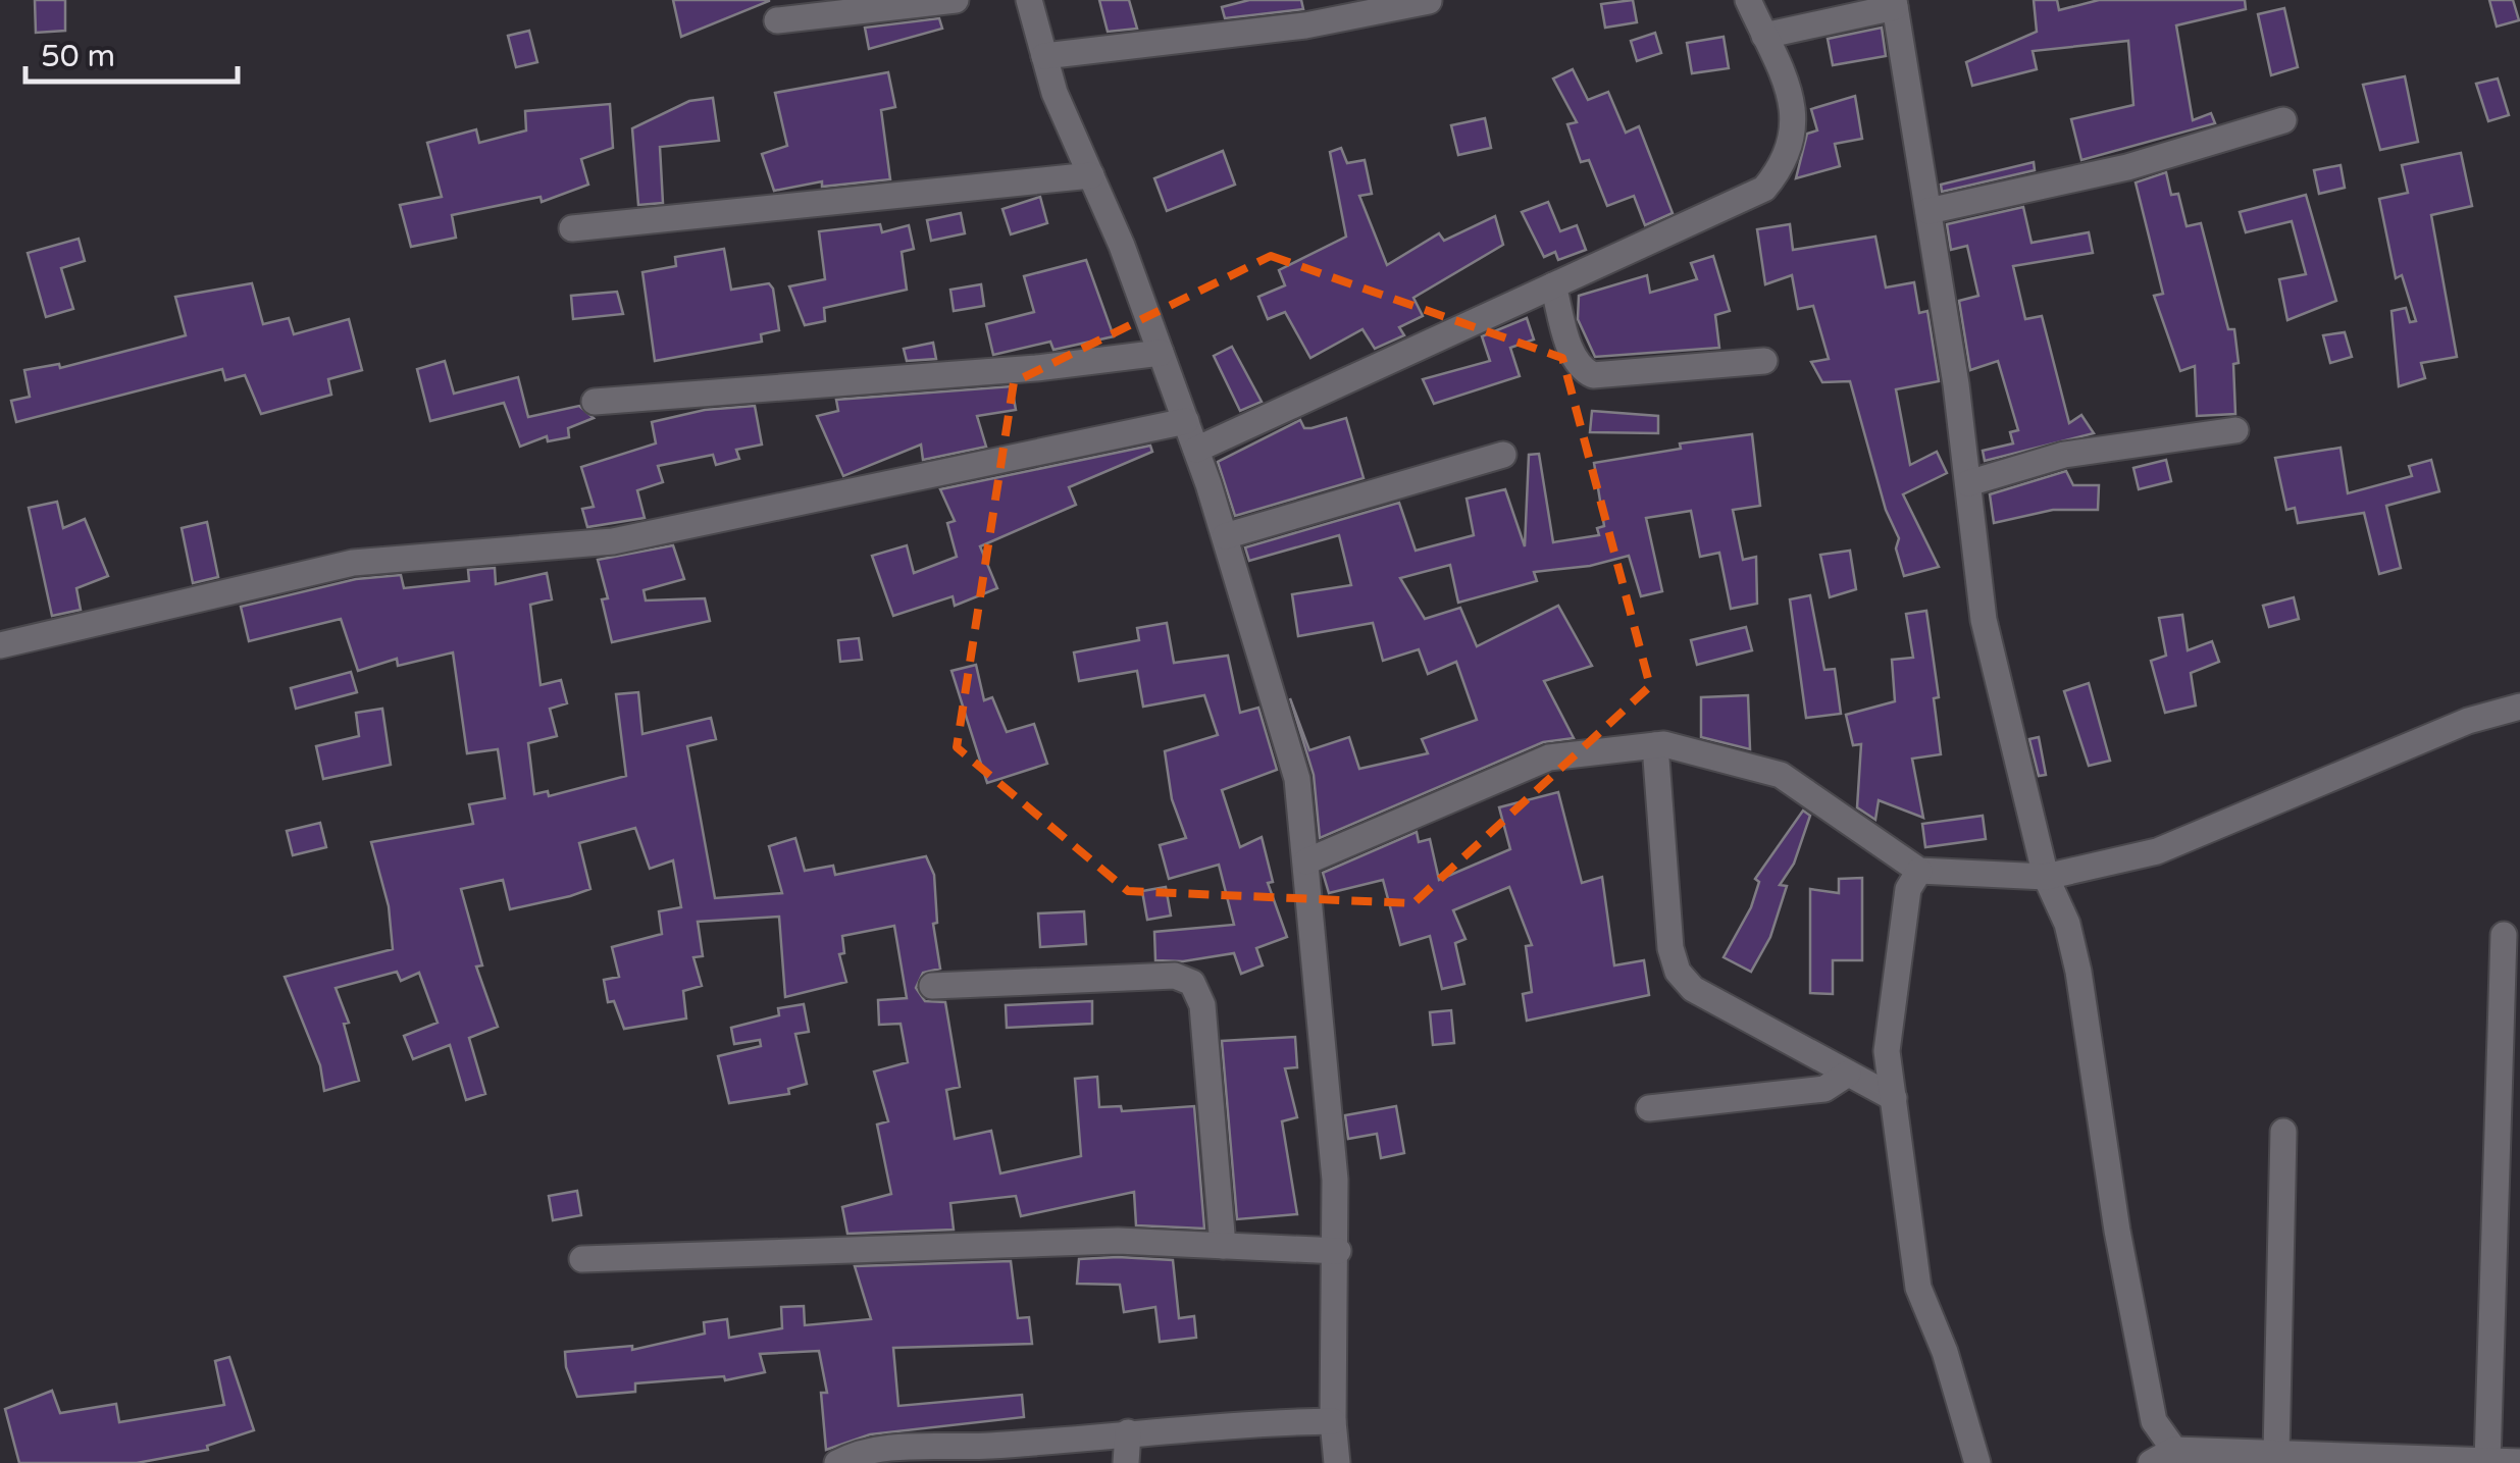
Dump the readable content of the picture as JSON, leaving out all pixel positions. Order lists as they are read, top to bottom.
{
  "scale_bar": "50 m"
}
